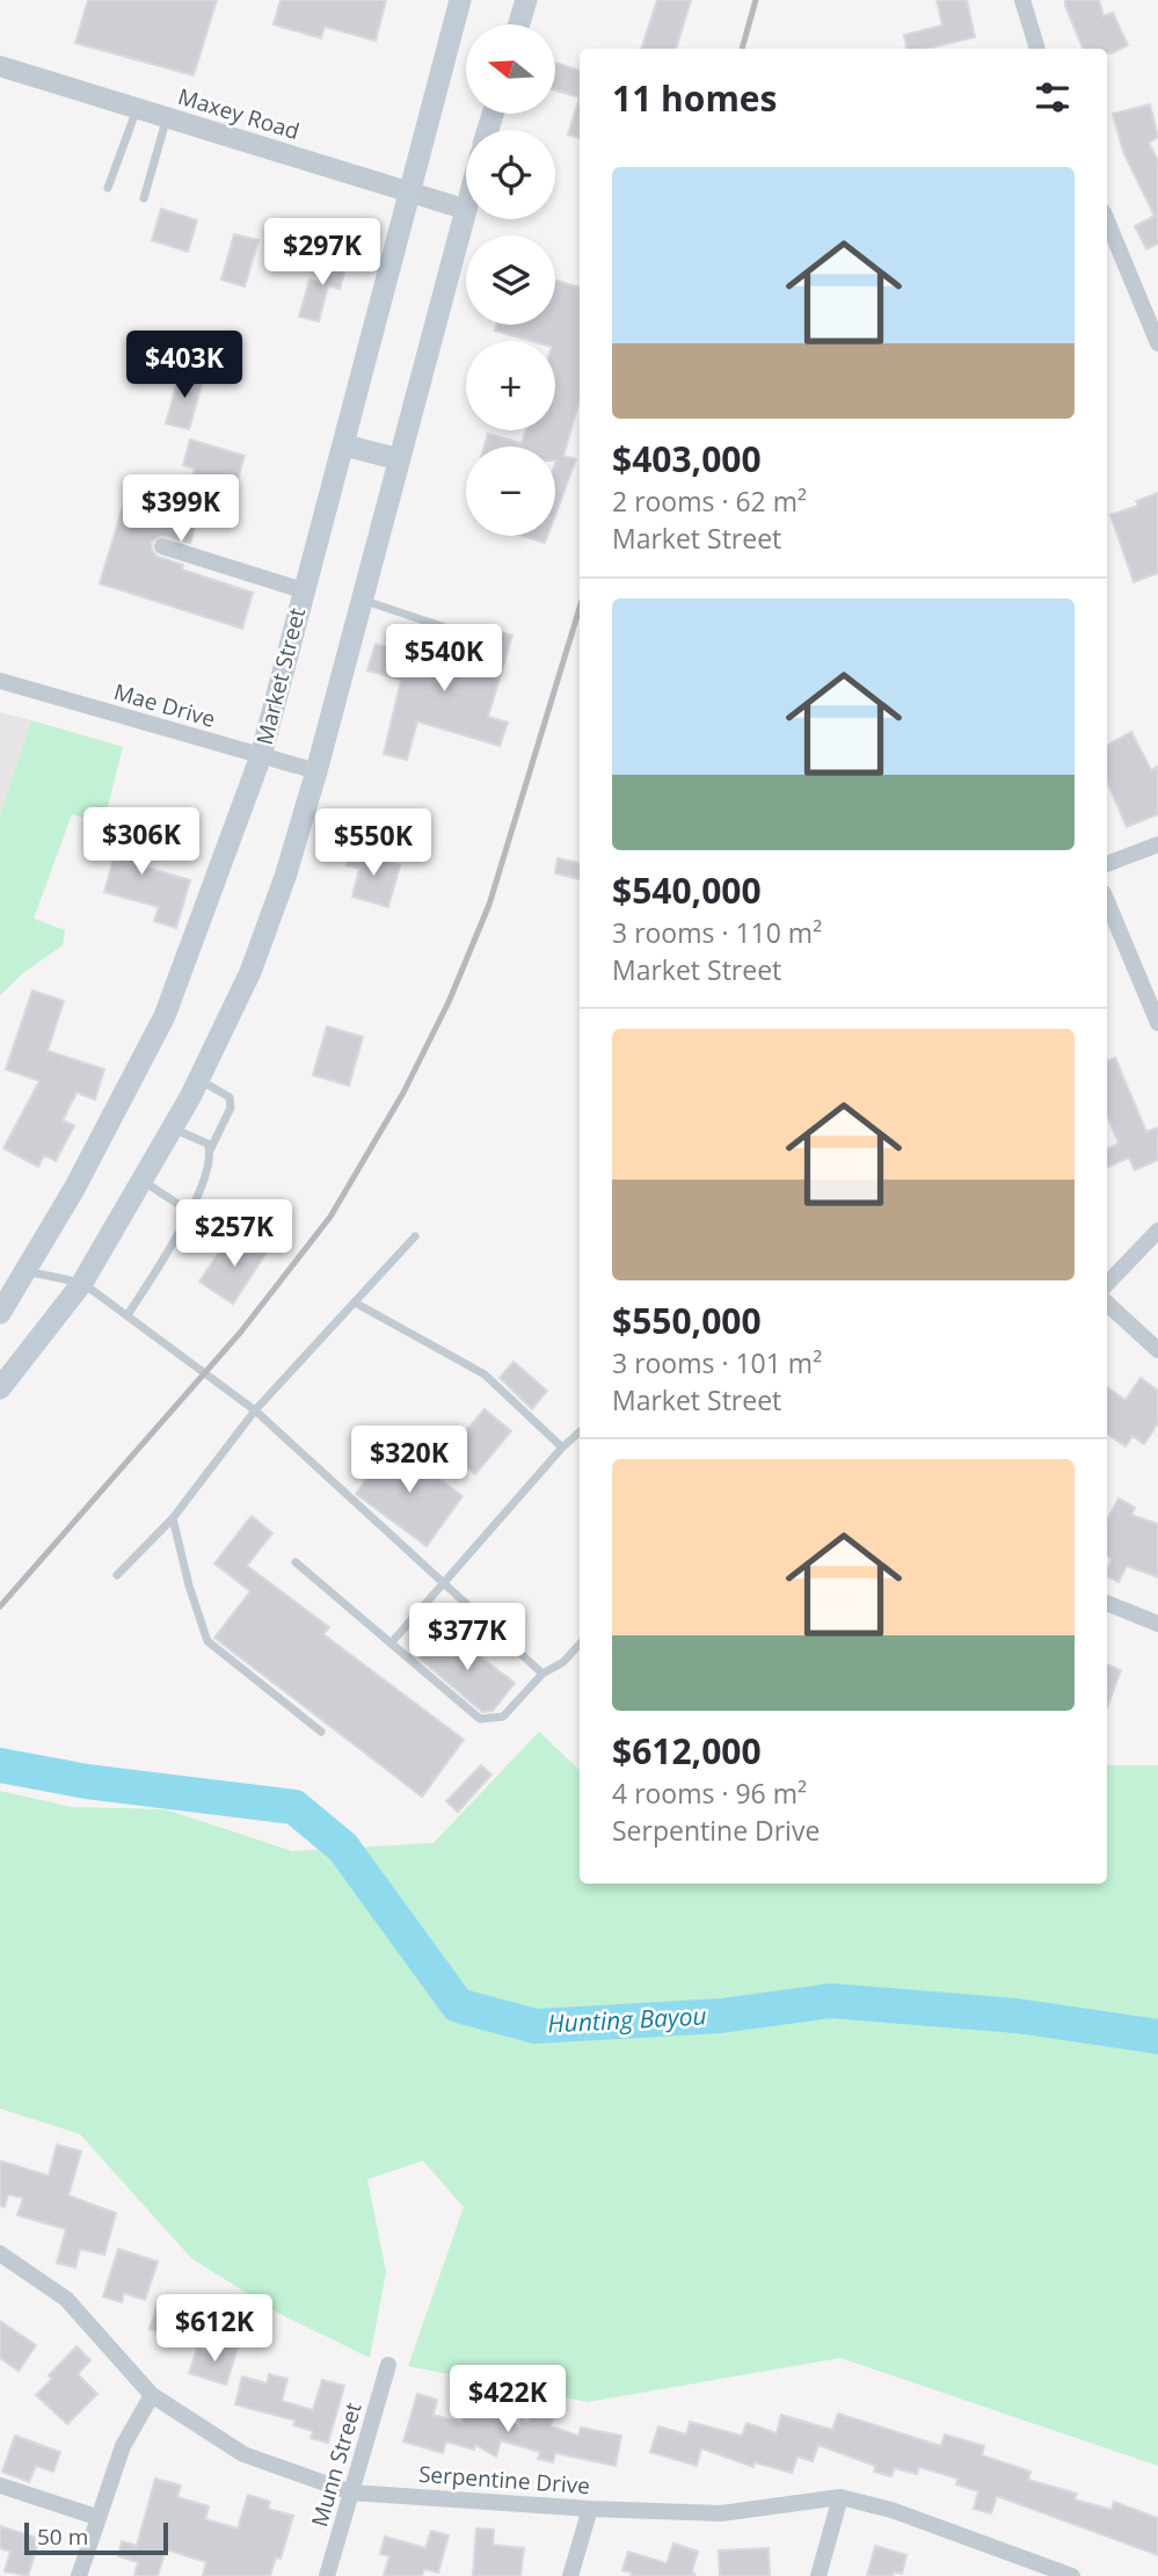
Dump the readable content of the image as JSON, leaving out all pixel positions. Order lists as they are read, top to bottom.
{
  "streets": {
    "main road": ["Market Street"],
    "street": [
      "Maxey Road",
      "Mae Drive",
      "Munn Street",
      "Serpentine Drive"
    ]
  },
  "crossings": [
    ["Maxey Road", "Market Street"],
    ["Market Street", "Mae Drive"],
    ["Munn Street", "Serpentine Drive"]
  ],
  "water": ["Hunting Bayou"],
  "scale_bar": "50 m",
  "north": "left",
  "page": {
    "map_buttons": ["+", "−"],
    "heading": "11 homes",
    "list": [
      {
        "name": "$403,000",
        "note": "2 rooms · 62 m² · Market Street"
      },
      {
        "name": "$540,000",
        "note": "3 rooms · 110 m² · Market Street"
      },
      {
        "name": "$550,000",
        "note": "3 rooms · 101 m² · Market Street"
      },
      {
        "name": "$612,000",
        "note": "4 rooms · 96 m² · Serpentine Drive"
      }
    ],
    "price": [
      "$297K",
      "$403K",
      "$399K",
      "$540K",
      "$306K",
      "$550K",
      "$257K",
      "$320K",
      "$377K",
      "$612K",
      "$422K"
    ],
    "scale": "50 m"
  }
}
